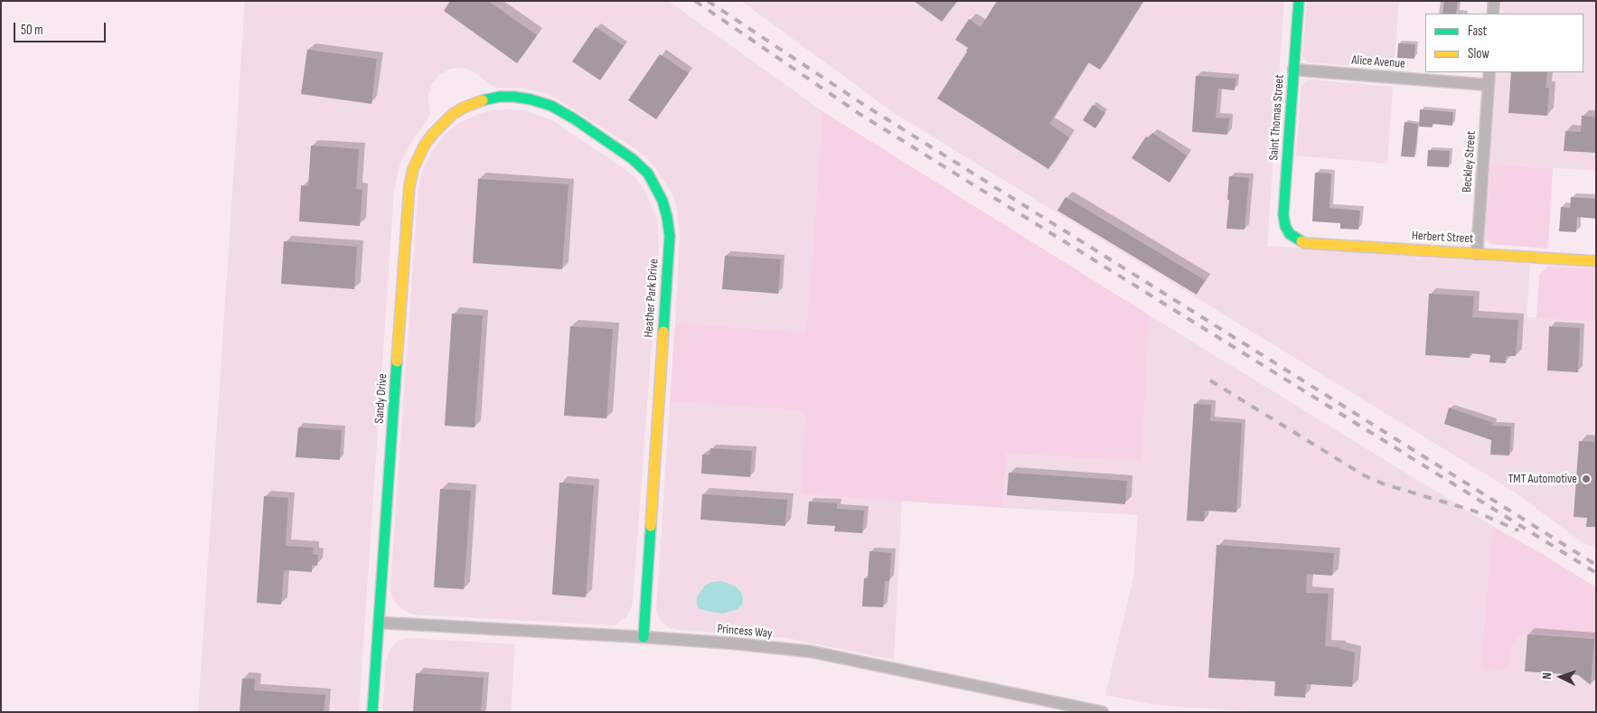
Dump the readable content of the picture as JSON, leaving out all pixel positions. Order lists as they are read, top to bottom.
{
  "streets": {
    "street": [
      "Alice Avenue",
      "Saint Thomas Street",
      "Beckley Street",
      "Herbert Street",
      "Heather Park Drive",
      "Sandy Drive",
      "Princess Way"
    ]
  },
  "crossings": [
    ["Alice Avenue", "Saint Thomas Street"],
    ["Alice Avenue", "Beckley Street"],
    ["Saint Thomas Street", "Herbert Street"],
    ["Beckley Street", "Herbert Street"],
    ["Heather Park Drive", "Sandy Drive"],
    ["Heather Park Drive", "Princess Way"],
    ["Sandy Drive", "Princess Way"]
  ],
  "places": ["TMT Automotive"],
  "legend": ["Fast", "Slow"],
  "scale_bar": "50 m",
  "north": "left"
}
